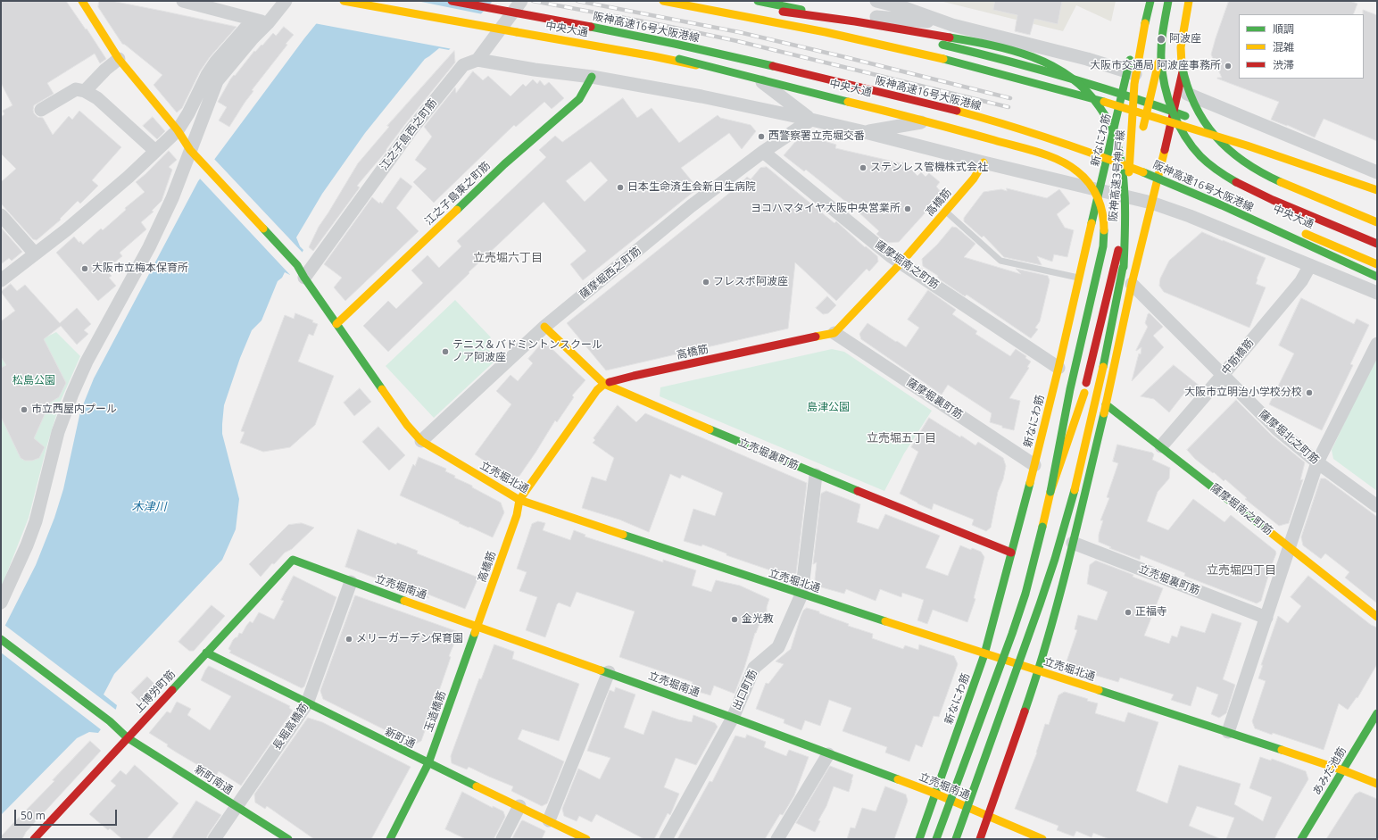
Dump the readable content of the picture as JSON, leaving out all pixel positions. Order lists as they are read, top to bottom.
{
  "streets": {
    "main road": [
      "阪神高速16号大阪港線",
      "中央大通",
      "新なにわ筋",
      "阪神高速3号神戸線",
      "江之子島東之町筋",
      "高橋筋",
      "薩摩堀南之町筋",
      "立売堀裏町筋",
      "立売堀北通",
      "立売堀南通",
      "上博労町筋",
      "玉造橋筋",
      "新町通",
      "あみだ池筋",
      "新町南通"
    ],
    "street": [
      "江之子島西之町筋",
      "薩摩堀西之町筋",
      "中筋橋筋",
      "薩摩堀裏町筋",
      "薩摩堀北之町筋",
      "出口町筋",
      "長堀高橋筋"
    ]
  },
  "crossings": [
    ["中央大通", "新なにわ筋"],
    ["江之子島西之町筋", "立売堀北通"],
    ["新なにわ筋", "薩摩堀南之町筋"],
    ["新なにわ筋", "薩摩堀裏町筋"],
    ["新なにわ筋", "立売堀裏町筋"],
    ["新なにわ筋", "立売堀北通"],
    ["新なにわ筋", "立売堀南通"],
    ["江之子島東之町筋", "立売堀北通"],
    ["高橋筋", "薩摩堀南之町筋"],
    ["高橋筋", "薩摩堀裏町筋"],
    ["高橋筋", "立売堀裏町筋"],
    ["高橋筋", "立売堀北通"],
    ["高橋筋", "立売堀南通"],
    ["高橋筋", "玉造橋筋"],
    ["薩摩堀南之町筋", "薩摩堀西之町筋"],
    ["薩摩堀南之町筋", "中筋橋筋"],
    ["薩摩堀西之町筋", "立売堀裏町筋"],
    ["薩摩堀西之町筋", "立売堀北通"],
    ["中筋橋筋", "薩摩堀北之町筋"],
    ["立売堀裏町筋", "出口町筋"],
    ["立売堀北通", "出口町筋"],
    ["立売堀北通", "あみだ池筋"],
    ["立売堀南通", "出口町筋"],
    ["立売堀南通", "上博労町筋"],
    ["立売堀南通", "玉造橋筋"],
    ["立売堀南通", "長堀高橋筋"],
    ["上博労町筋", "新町通"],
    ["上博労町筋", "新町南通"],
    ["玉造橋筋", "新町通"],
    ["長堀高橋筋", "新町通"],
    ["長堀高橋筋", "新町南通"]
  ],
  "districts": ["立売堀六丁目", "立売堀五丁目", "立売堀四丁目"],
  "water": ["木津川"],
  "parks": ["松島公園", "島津公園"],
  "places": [
    "阿波座",
    "大阪市交通局 阿波座事務所",
    "西警察署立売堀交番",
    "ステンレス管機株式会社",
    "日本生命済生会新日生病院",
    "ヨコハマタイヤ大阪中央営業所",
    "大阪市立梅本保育所",
    "フレスポ阿波座",
    "テニス＆バドミントンスクール ノア阿波座",
    "大阪市立明治小学校分校",
    "市立西屋内プール",
    "正福寺",
    "金光教",
    "メリーガーデン保育園"
  ],
  "legend": ["順調", "混雑", "渋滞"],
  "scale_bar": "50 m"
}
